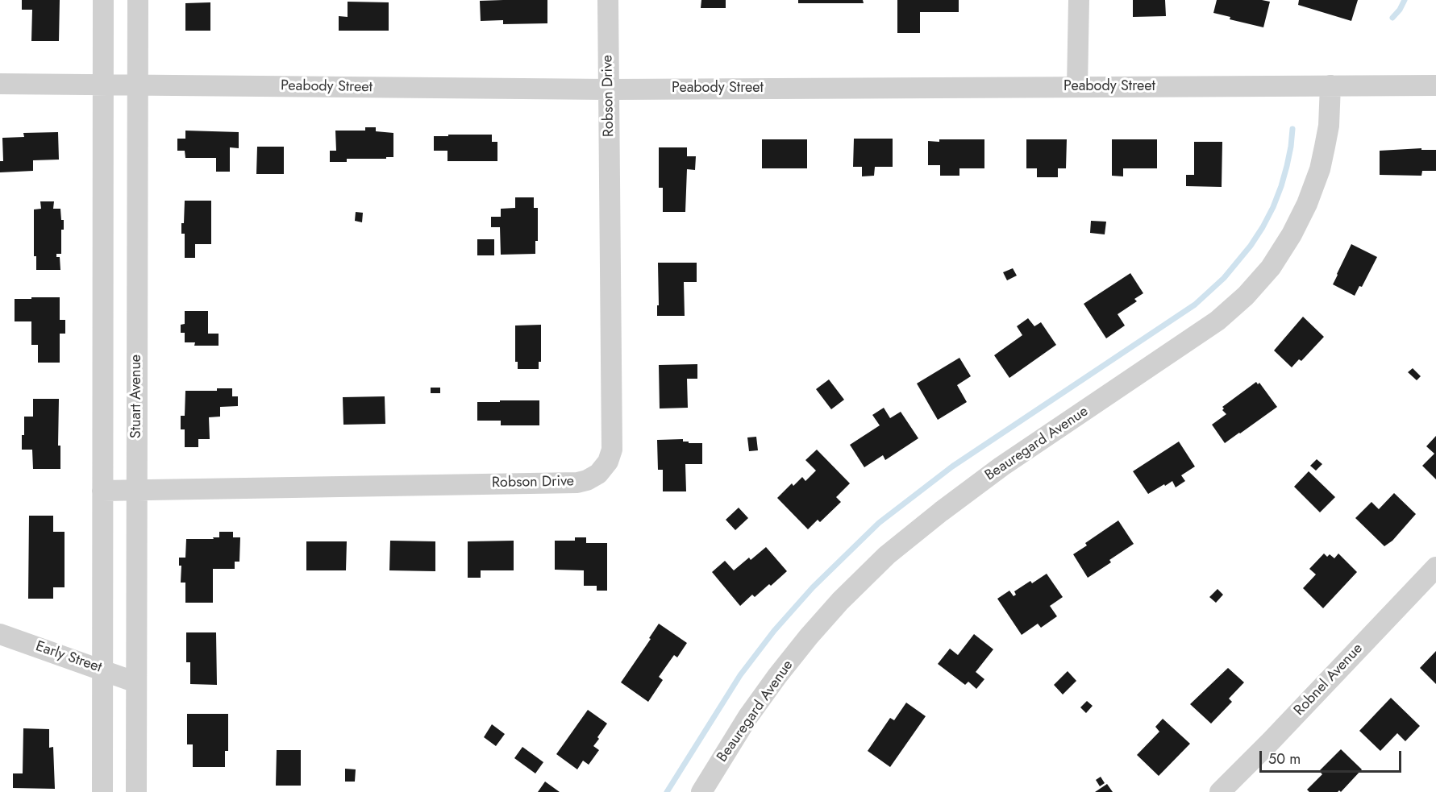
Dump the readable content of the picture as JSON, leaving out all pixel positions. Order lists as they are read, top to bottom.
{
  "streets": {
    "street": [
      "Peabody Street",
      "Robson Drive",
      "Stuart Avenue",
      "Beauregard Avenue",
      "Early Street",
      "Robnel Avenue"
    ]
  },
  "crossings": [
    ["Peabody Street", "Robson Drive"],
    ["Peabody Street", "Stuart Avenue"],
    ["Peabody Street", "Beauregard Avenue"],
    ["Robson Drive", "Stuart Avenue"],
    ["Stuart Avenue", "Early Street"]
  ],
  "scale_bar": "50 m"
}
